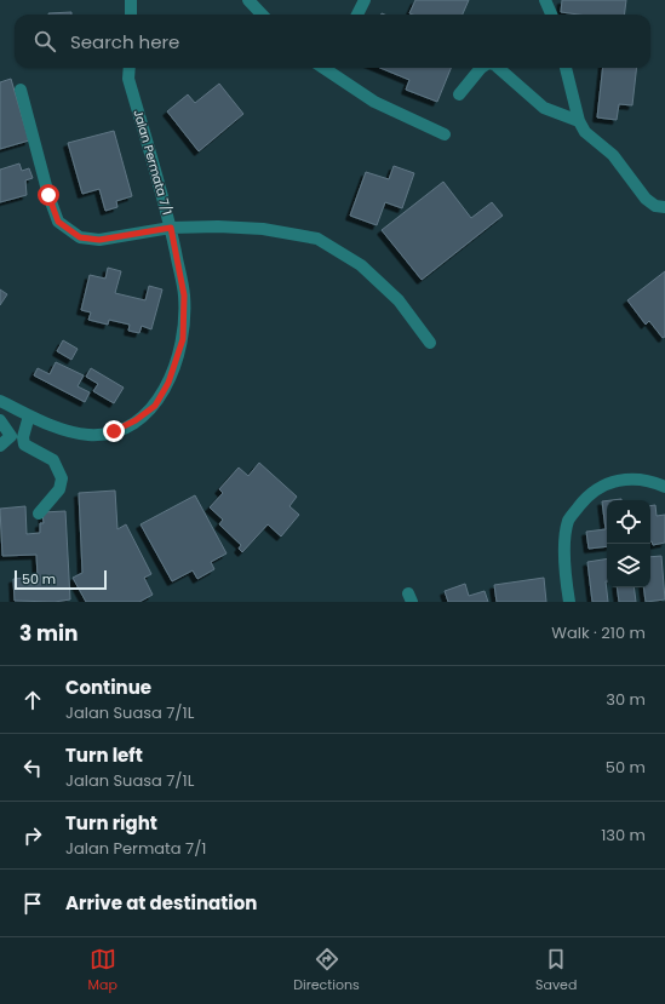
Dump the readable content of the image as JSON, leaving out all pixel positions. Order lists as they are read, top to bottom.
{
  "streets": {
    "street": ["Jalan Permata 7/1"]
  },
  "scale_bar": "50 m",
  "page": {
    "search": "Search here",
    "scale": "50 m",
    "heading": ["3 min", "Walk · 210 m"],
    "list": [
      ["Continue", "Jalan Suasa 7/1L", "30 m"],
      ["Turn left", "Jalan Suasa 7/1L", "50 m"],
      ["Turn right", "Jalan Permata 7/1", "130 m"],
      "Arrive at destination"
    ],
    "nav": ["Map", "Directions", "Saved"]
  }
}
